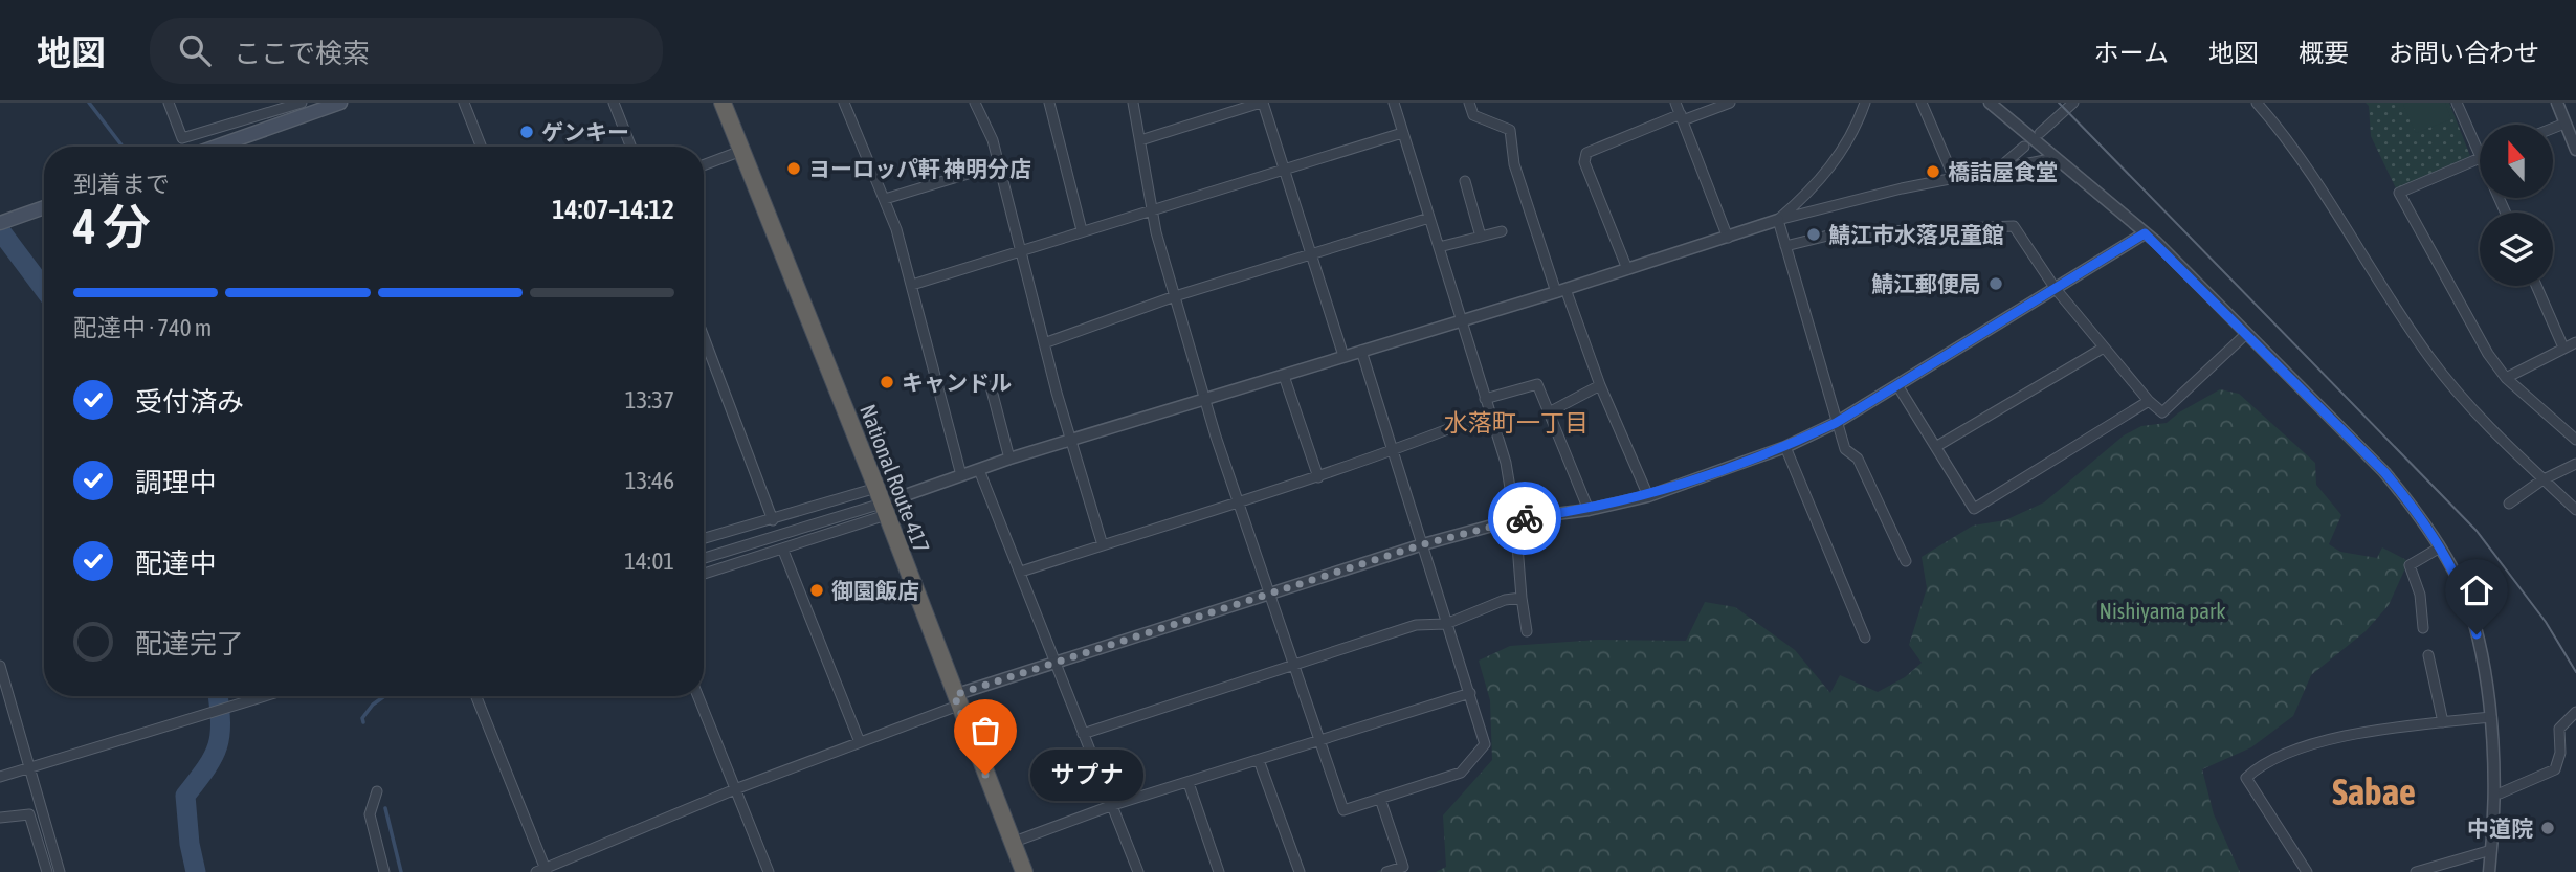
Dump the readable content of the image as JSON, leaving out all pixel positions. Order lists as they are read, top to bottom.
{
  "streets": {
    "highway": ["National Route 417"]
  },
  "districts": ["水落町一丁目", "Sabae"],
  "parks": ["Nishiyama park"],
  "places": [
    "ゲンキー",
    "ヨーロッパ軒 神明分店",
    "橋詰屋食堂",
    "鯖江市水落児童館",
    "鯖江郵便局",
    "キャンドル",
    "御園飯店",
    "サプナ",
    "中道院"
  ],
  "north": "top",
  "page": {
    "header": "地図",
    "search": "ここで検索",
    "nav": [
      "ホーム",
      "地図",
      "概要",
      "お問い合わせ"
    ],
    "heading": ["4 分", "到着まで", "14:07–14:12"],
    "bar": "配達中 · 740 m",
    "list": [
      ["受付済み", "13:37"],
      ["調理中", "13:46"],
      ["配達中", "14:01"],
      "配達完了"
    ],
    "bubble": "サプナ"
  }
}
